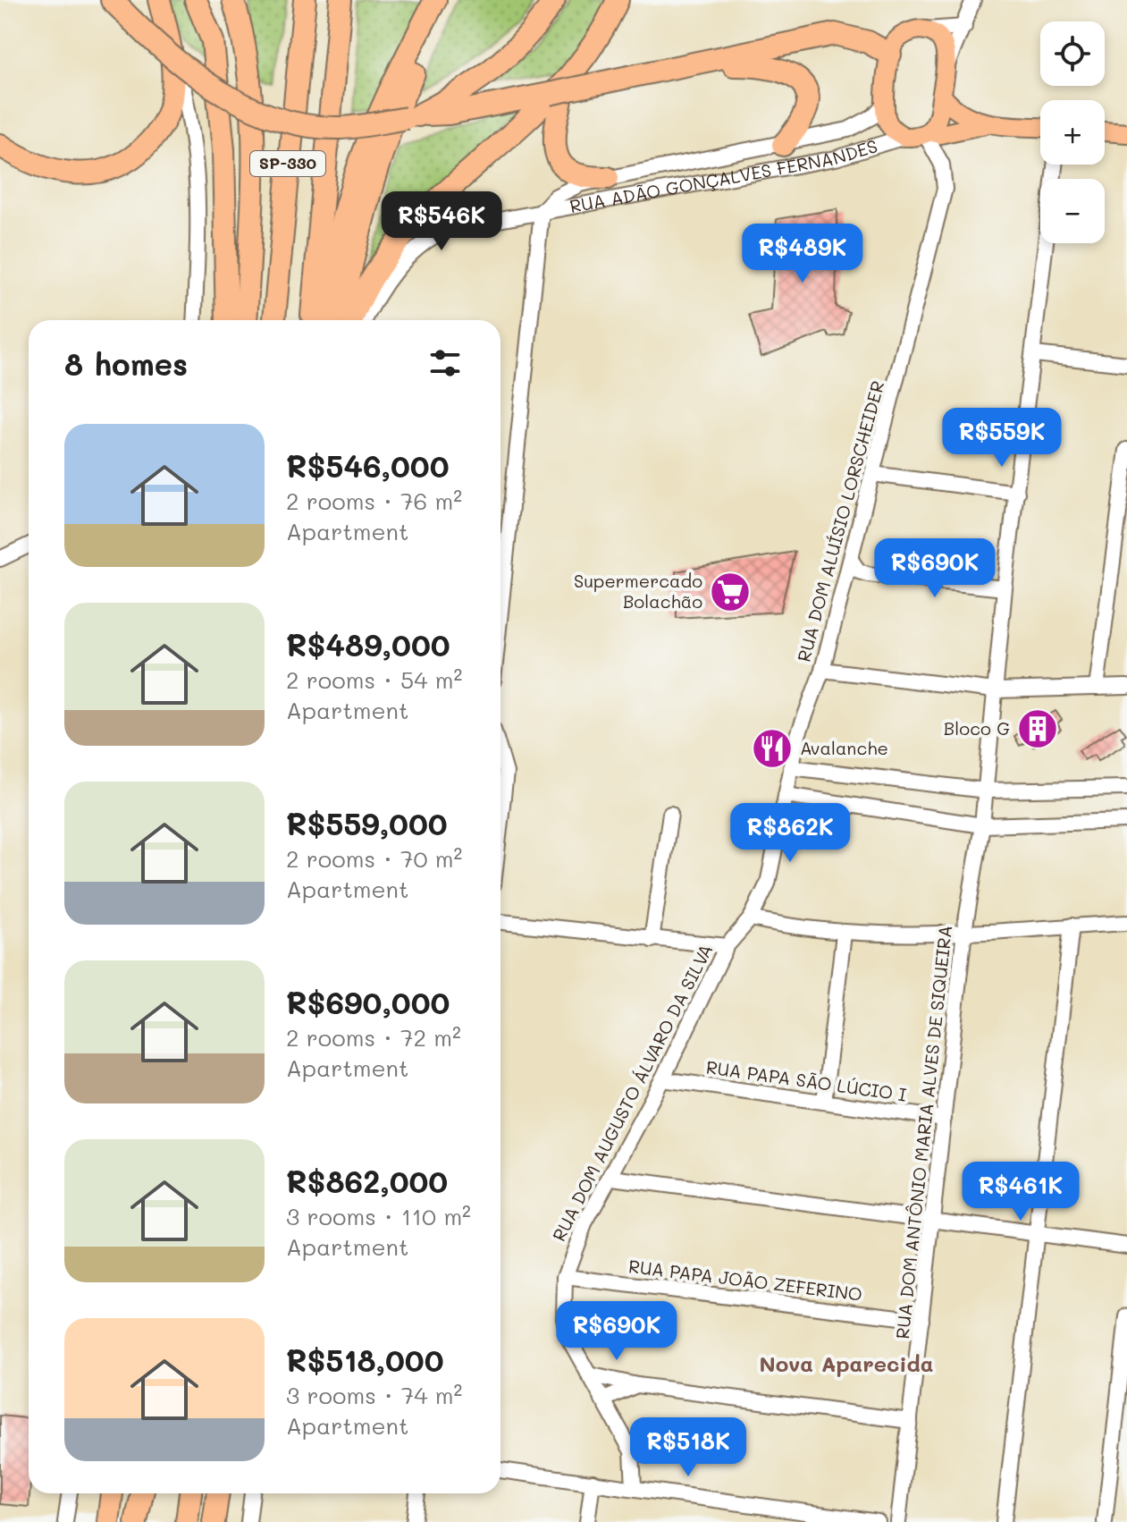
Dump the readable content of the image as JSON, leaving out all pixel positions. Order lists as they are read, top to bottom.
{
  "streets": {
    "highway": ["SP-330"],
    "street": [
      "RUA ADÃO GONÇALVES FERNANDES",
      "RUA DOM ALUÍSIO LORSCHEIDER",
      "RUA PAPA SÃO LÚCIO I",
      "RUA DOM AUGUSTO ÁLVARO DA SILVA",
      "RUA DOM ANTÔNIO MARIA ALVES DE SIQUEIRA",
      "RUA PAPA JOÃO ZEFERINO"
    ]
  },
  "crossings": [
    ["RUA DOM ALUÍSIO LORSCHEIDER", "RUA DOM AUGUSTO ÁLVARO DA SILVA"],
    ["RUA PAPA SÃO LÚCIO I", "RUA DOM AUGUSTO ÁLVARO DA SILVA"],
    ["RUA PAPA SÃO LÚCIO I", "RUA DOM ANTÔNIO MARIA ALVES DE SIQUEIRA"],
    ["RUA DOM AUGUSTO ÁLVARO DA SILVA", "RUA PAPA JOÃO ZEFERINO"],
    ["RUA DOM ANTÔNIO MARIA ALVES DE SIQUEIRA", "RUA PAPA JOÃO ZEFERINO"]
  ],
  "districts": ["Nova Aparecida"],
  "places": {
    "supermarket": ["Supermercado Bolachão"],
    "building": ["Bloco G"],
    "restaurant": ["Avalanche"]
  },
  "page": {
    "map_buttons": ["+", "−"],
    "price": [
      "R$546K",
      "R$489K",
      "R$559K",
      "R$690K",
      "R$862K",
      "R$461K",
      "R$690K",
      "R$518K"
    ],
    "heading": "8 homes",
    "list": [
      {
        "name": "R$546,000",
        "note": "2 rooms · 76 m² · Apartment"
      },
      {
        "name": "R$489,000",
        "note": "2 rooms · 54 m² · Apartment"
      },
      {
        "name": "R$559,000",
        "note": "2 rooms · 70 m² · Apartment"
      },
      {
        "name": "R$690,000",
        "note": "2 rooms · 72 m² · Apartment"
      },
      {
        "name": "R$862,000",
        "note": "3 rooms · 110 m² · Apartment"
      },
      {
        "name": "R$518,000",
        "note": "3 rooms · 74 m² · Apartment"
      }
    ]
  }
}
